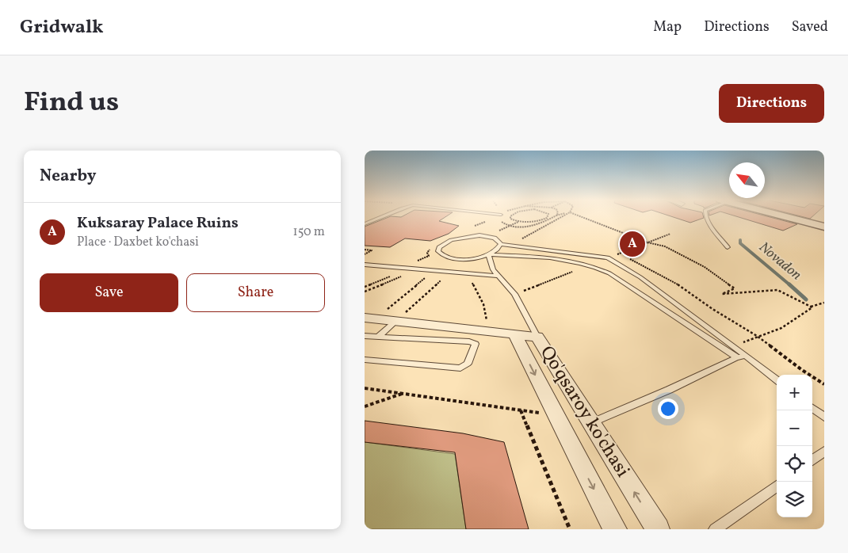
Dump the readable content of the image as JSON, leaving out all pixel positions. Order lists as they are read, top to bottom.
{
  "streets": {
    "street": ["Qo'qsaroy ko'chasi"]
  },
  "water": ["Novadon"],
  "north": "top left",
  "page": {
    "header": "Gridwalk",
    "nav": ["Map", "Directions", "Saved"],
    "title": "Find us",
    "buttons": [
      "Directions",
      ["Save", "Share"]
    ],
    "heading": "Nearby",
    "list": [
      {
        "mark": "A",
        "name": "Kuksaray Palace Ruins",
        "note": "Place · Daxbet ko'chasi",
        "value": "150 m"
      }
    ],
    "pins": "A",
    "map_buttons": ["+", "−"]
  }
}
